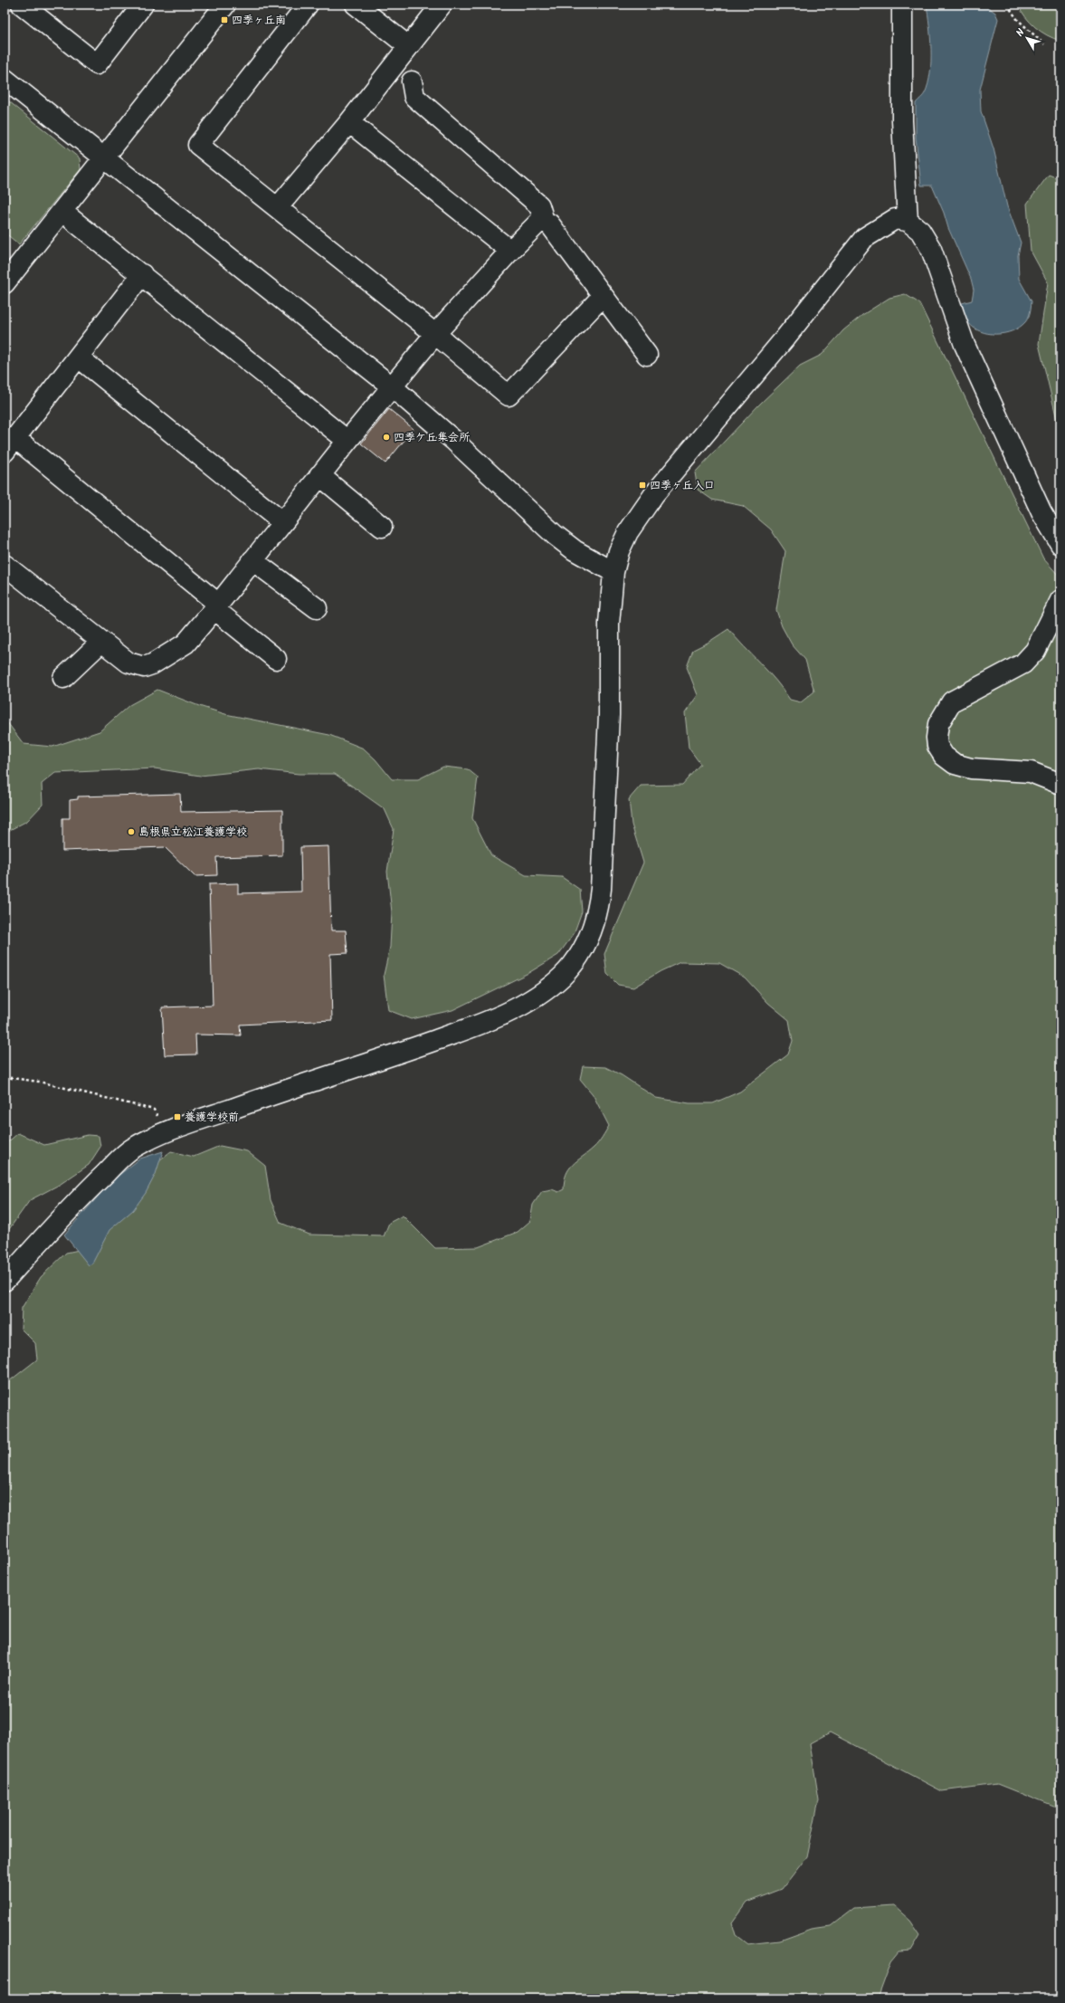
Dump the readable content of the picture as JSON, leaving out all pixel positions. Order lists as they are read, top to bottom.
{
  "places": {
    "transit": ["四季ヶ丘南", "四季ヶ丘入口", "養護学校前"],
    "other": ["四季ケ丘集会所", "島根県立松江養護学校"]
  },
  "north": "top left"
}
